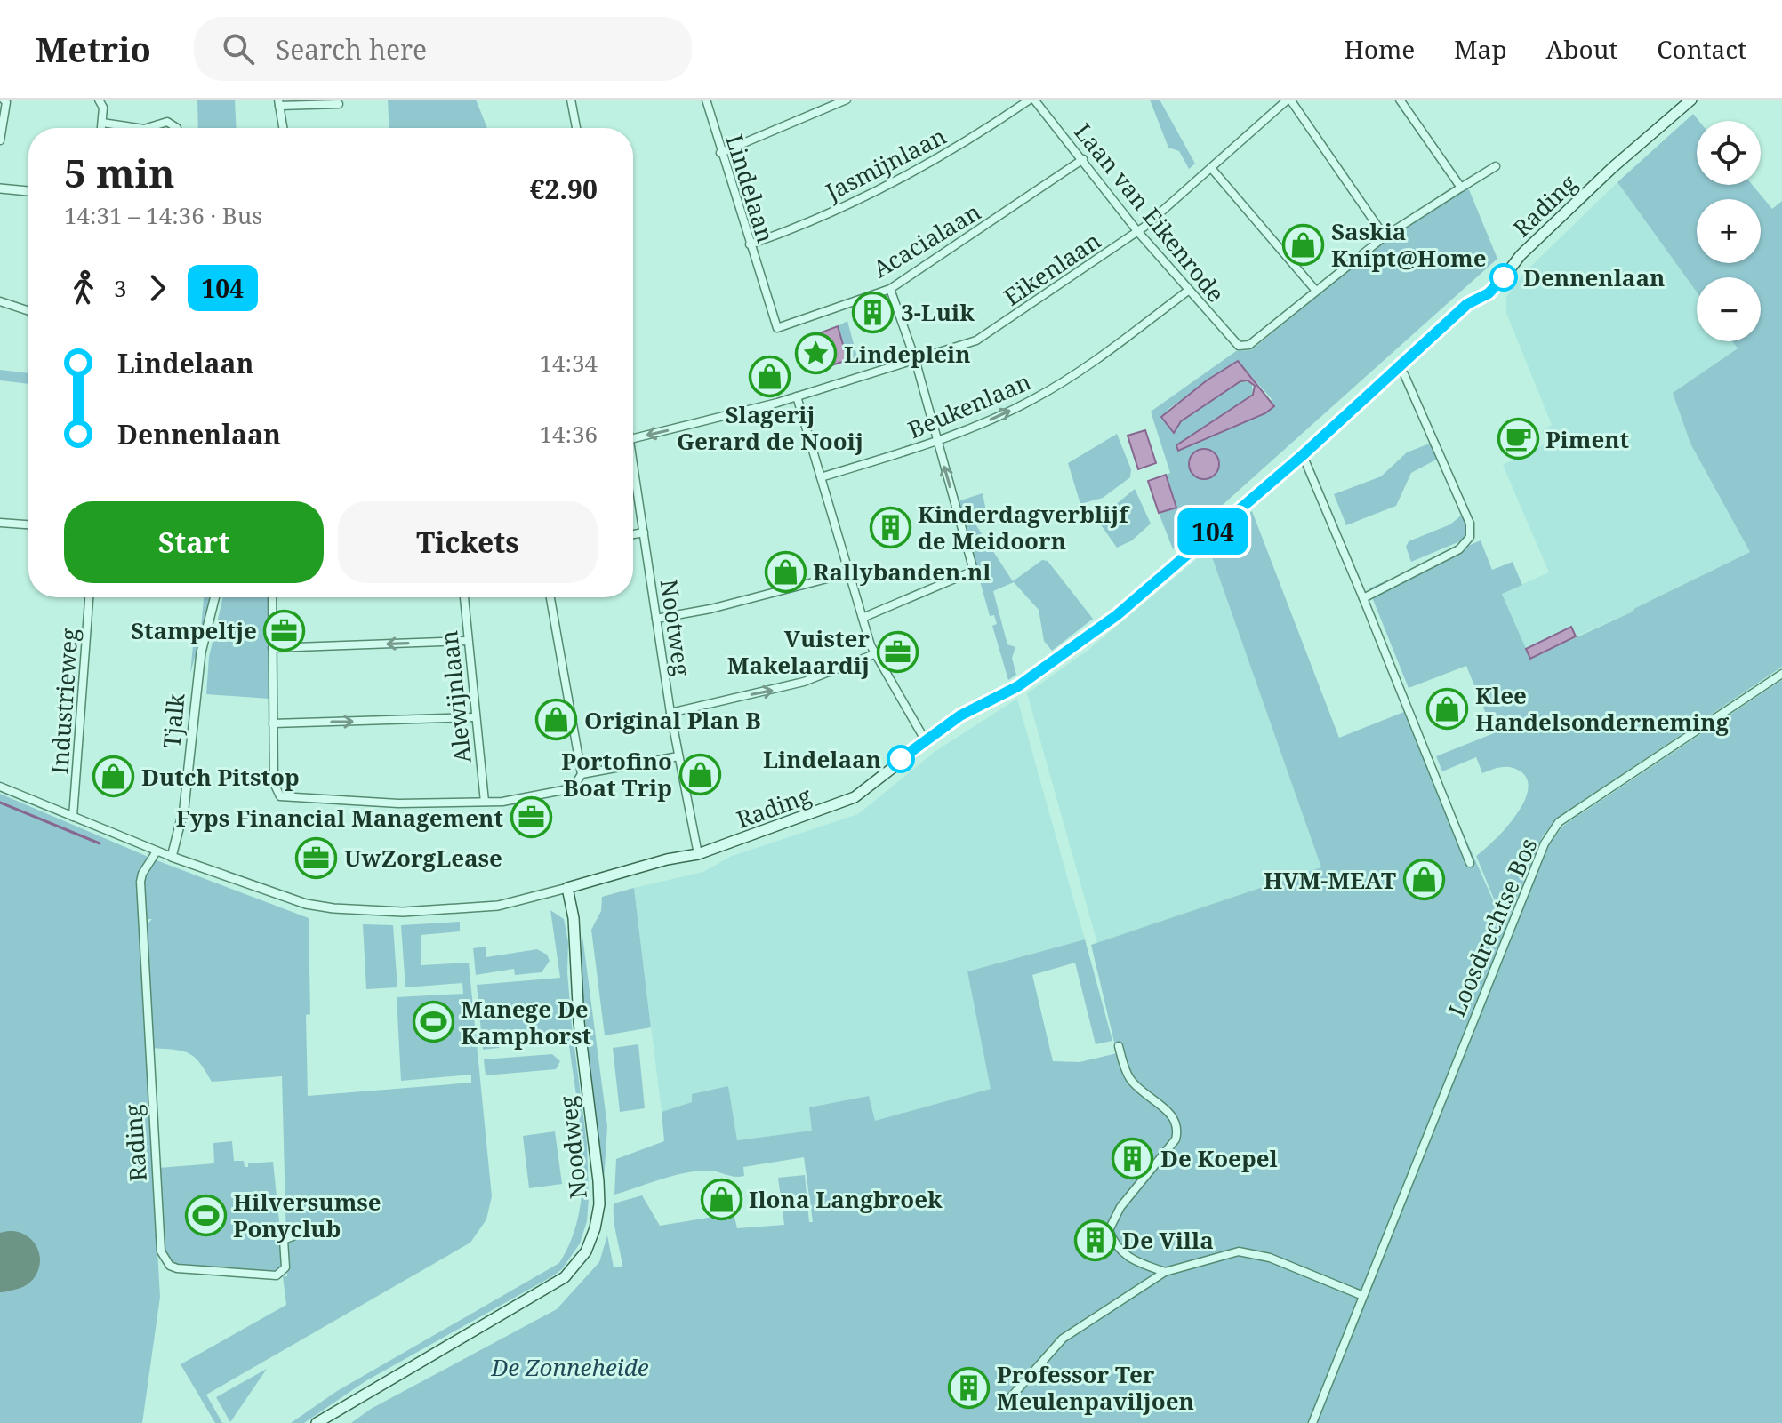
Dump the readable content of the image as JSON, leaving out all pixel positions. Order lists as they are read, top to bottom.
{
  "streets": {
    "main road": ["Rading", "Noodweg"],
    "street": [
      "Jasmijnlaan",
      "Lindelaan",
      "Laan van Eikenrode",
      "Acacialaan",
      "Eikenlaan",
      "Beukenlaan",
      "Nootweg",
      "Alewijnlaan",
      "Industrieweg",
      "Tjalk",
      "Loosdrechtse Bos"
    ]
  },
  "crossings": [
    ["Jasmijnlaan", "Lindelaan"],
    ["Jasmijnlaan", "Laan van Eikenrode"],
    ["Lindelaan", "Acacialaan"],
    ["Rading", "Nootweg"],
    ["Rading", "Industrieweg"],
    ["Rading", "Tjalk"],
    ["Rading", "Noodweg"],
    ["Laan van Eikenrode", "Acacialaan"],
    ["Laan van Eikenrode", "Eikenlaan"],
    ["Laan van Eikenrode", "Beukenlaan"]
  ],
  "one_way": ["Beukenlaan"],
  "parks": ["De Zonneheide"],
  "places": {
    "shop": [
      "Saskia Knipt@Home",
      "Slagerij Gerard de Nooij",
      "Rallybanden.nl",
      "Klee Handelsonderneming",
      "Original Plan B",
      "Portofino Boat Trip",
      "Dutch Pitstop",
      "HVM-MEAT",
      "Ilona Langbroek"
    ],
    "other": ["Dennenlaan", "Lindelaan"],
    "building": [
      "3-Luik",
      "Kinderdagverblijf de Meidoorn",
      "De Koepel",
      "De Villa",
      "Professor Ter Meulenpaviljoen"
    ],
    "place": ["Lindeplein"],
    "cafe": ["Piment"],
    "office": [
      "Stampeltje",
      "Vuister Makelaardij",
      "Fyps Financial Management",
      "UwZorgLease"
    ],
    "sports": ["Manege De Kamphorst", "Hilversumse Ponyclub"]
  },
  "lines": ["bus line 104"],
  "page": {
    "header": "Metrio",
    "search": "Search here",
    "nav": [
      "Home",
      "Map",
      "About",
      "Contact"
    ],
    "on_map": "104",
    "map_buttons": ["+", "−"],
    "heading": ["5 min", "14:31 – 14:36 · Bus", "€2.90"],
    "legs": ["3", "104"],
    "list": [
      {
        "name": "Lindelaan",
        "value": "14:34"
      },
      {
        "name": "Dennenlaan",
        "value": "14:36"
      }
    ],
    "buttons": ["Start", "Tickets"]
  }
}
